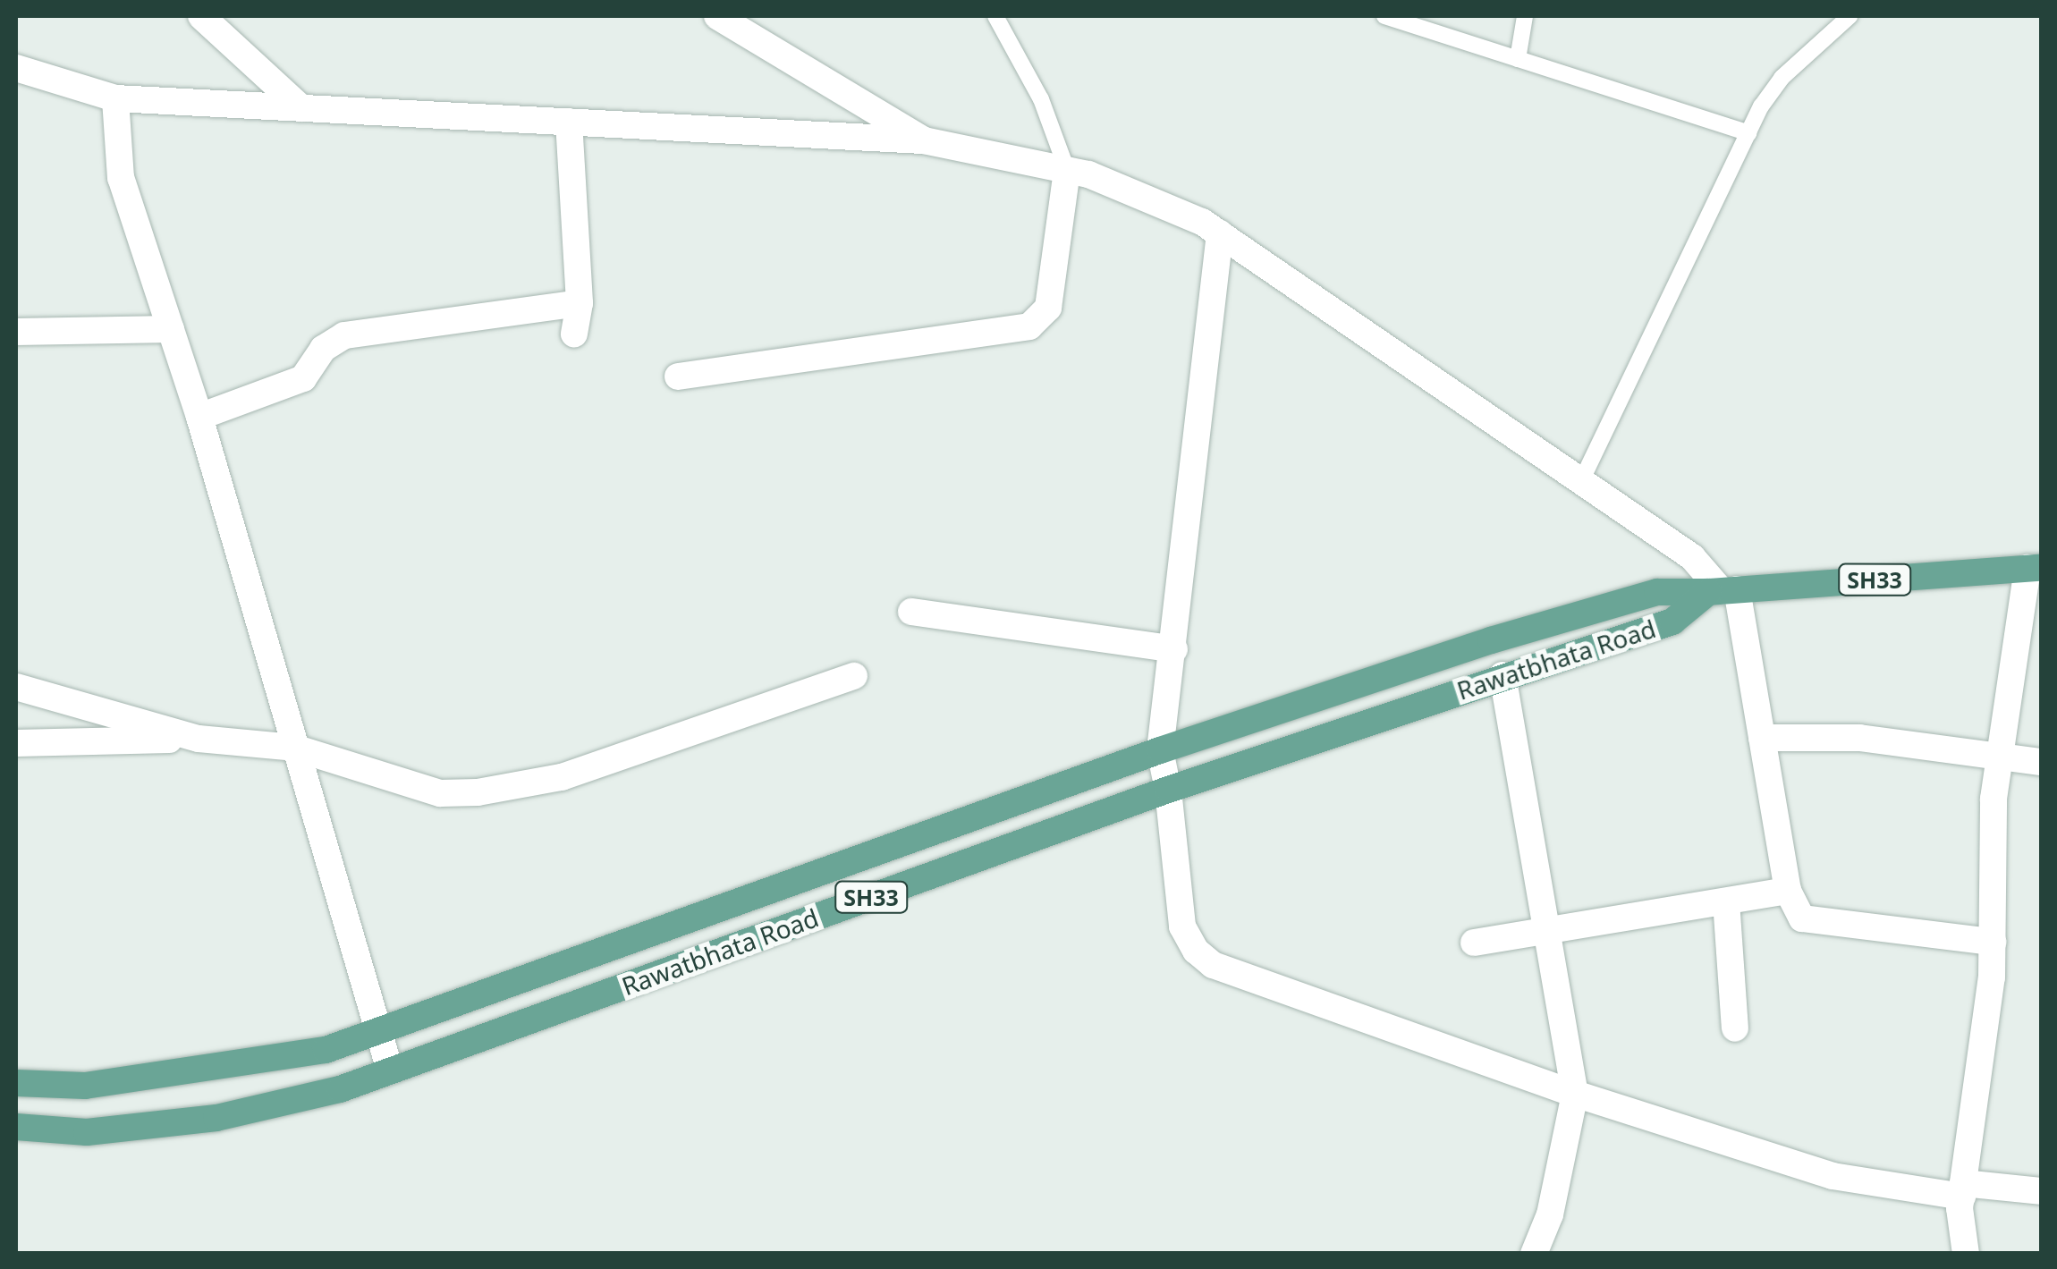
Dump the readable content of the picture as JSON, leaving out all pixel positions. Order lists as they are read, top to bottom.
{
  "streets": {
    "main road": ["SH33", "Rawatbhata Road"]
  },
  "crossings": [
    ["SH33", "Rawatbhata Road"]
  ]
}
